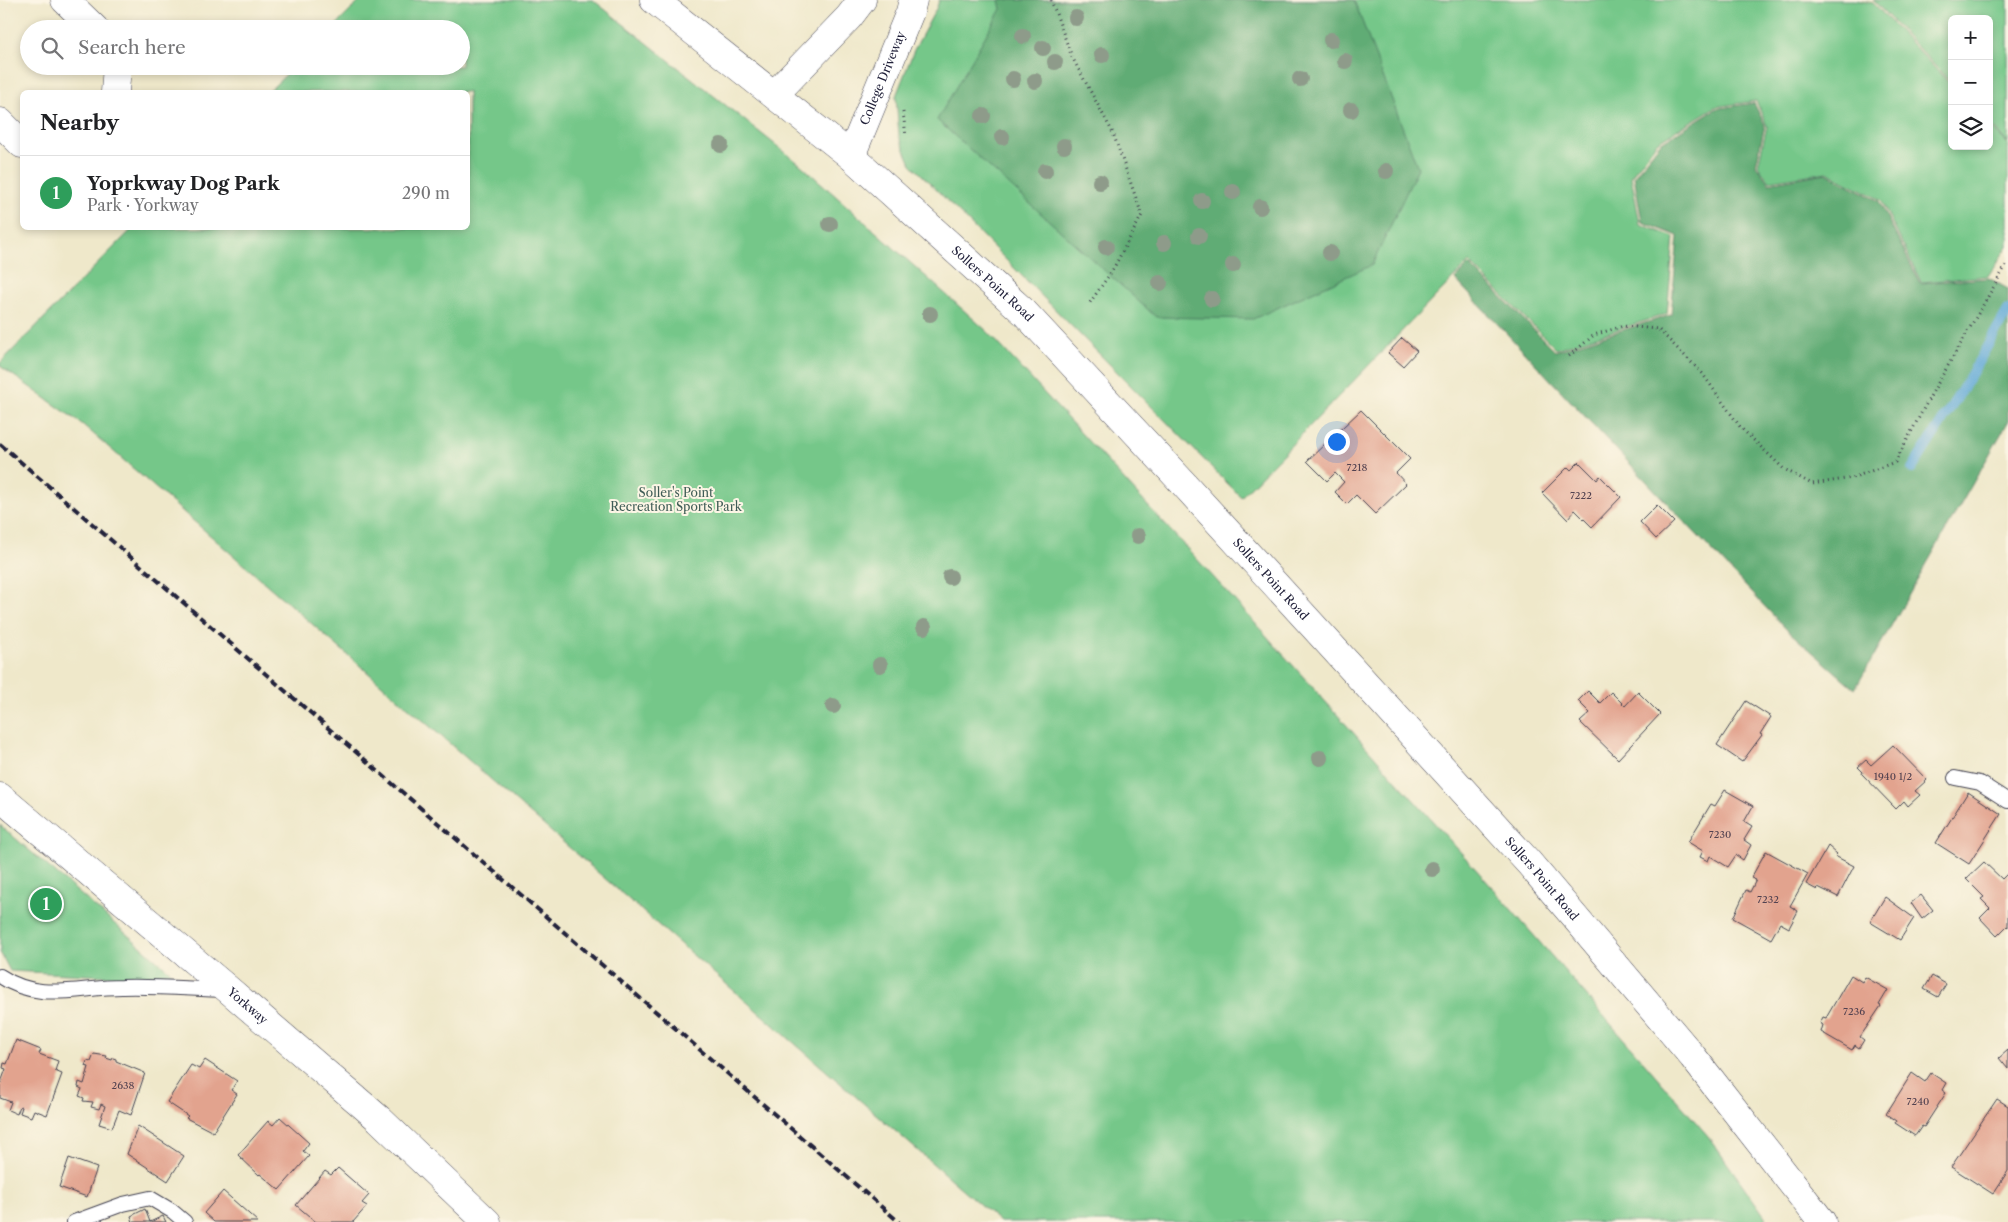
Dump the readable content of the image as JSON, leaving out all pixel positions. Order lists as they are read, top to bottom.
{
  "streets": {
    "street": ["College Driveway", "Sollers Point Road", "Yorkway"]
  },
  "crossings": [
    ["College Driveway", "Sollers Point Road"]
  ],
  "parks": ["Soller's Point Recreation Sports Park"],
  "house_numbers": [
    "7218",
    "7222",
    "1940 1/2",
    "7230",
    "7232",
    "7236",
    "2638",
    "7240"
  ],
  "page": {
    "map_buttons": ["+", "−"],
    "search": "Search here",
    "heading": "Nearby",
    "list": [
      {
        "mark": "1",
        "name": "Yoprkway Dog Park",
        "note": "Park · Yorkway",
        "value": "290 m"
      }
    ],
    "pins": "1"
  }
}
